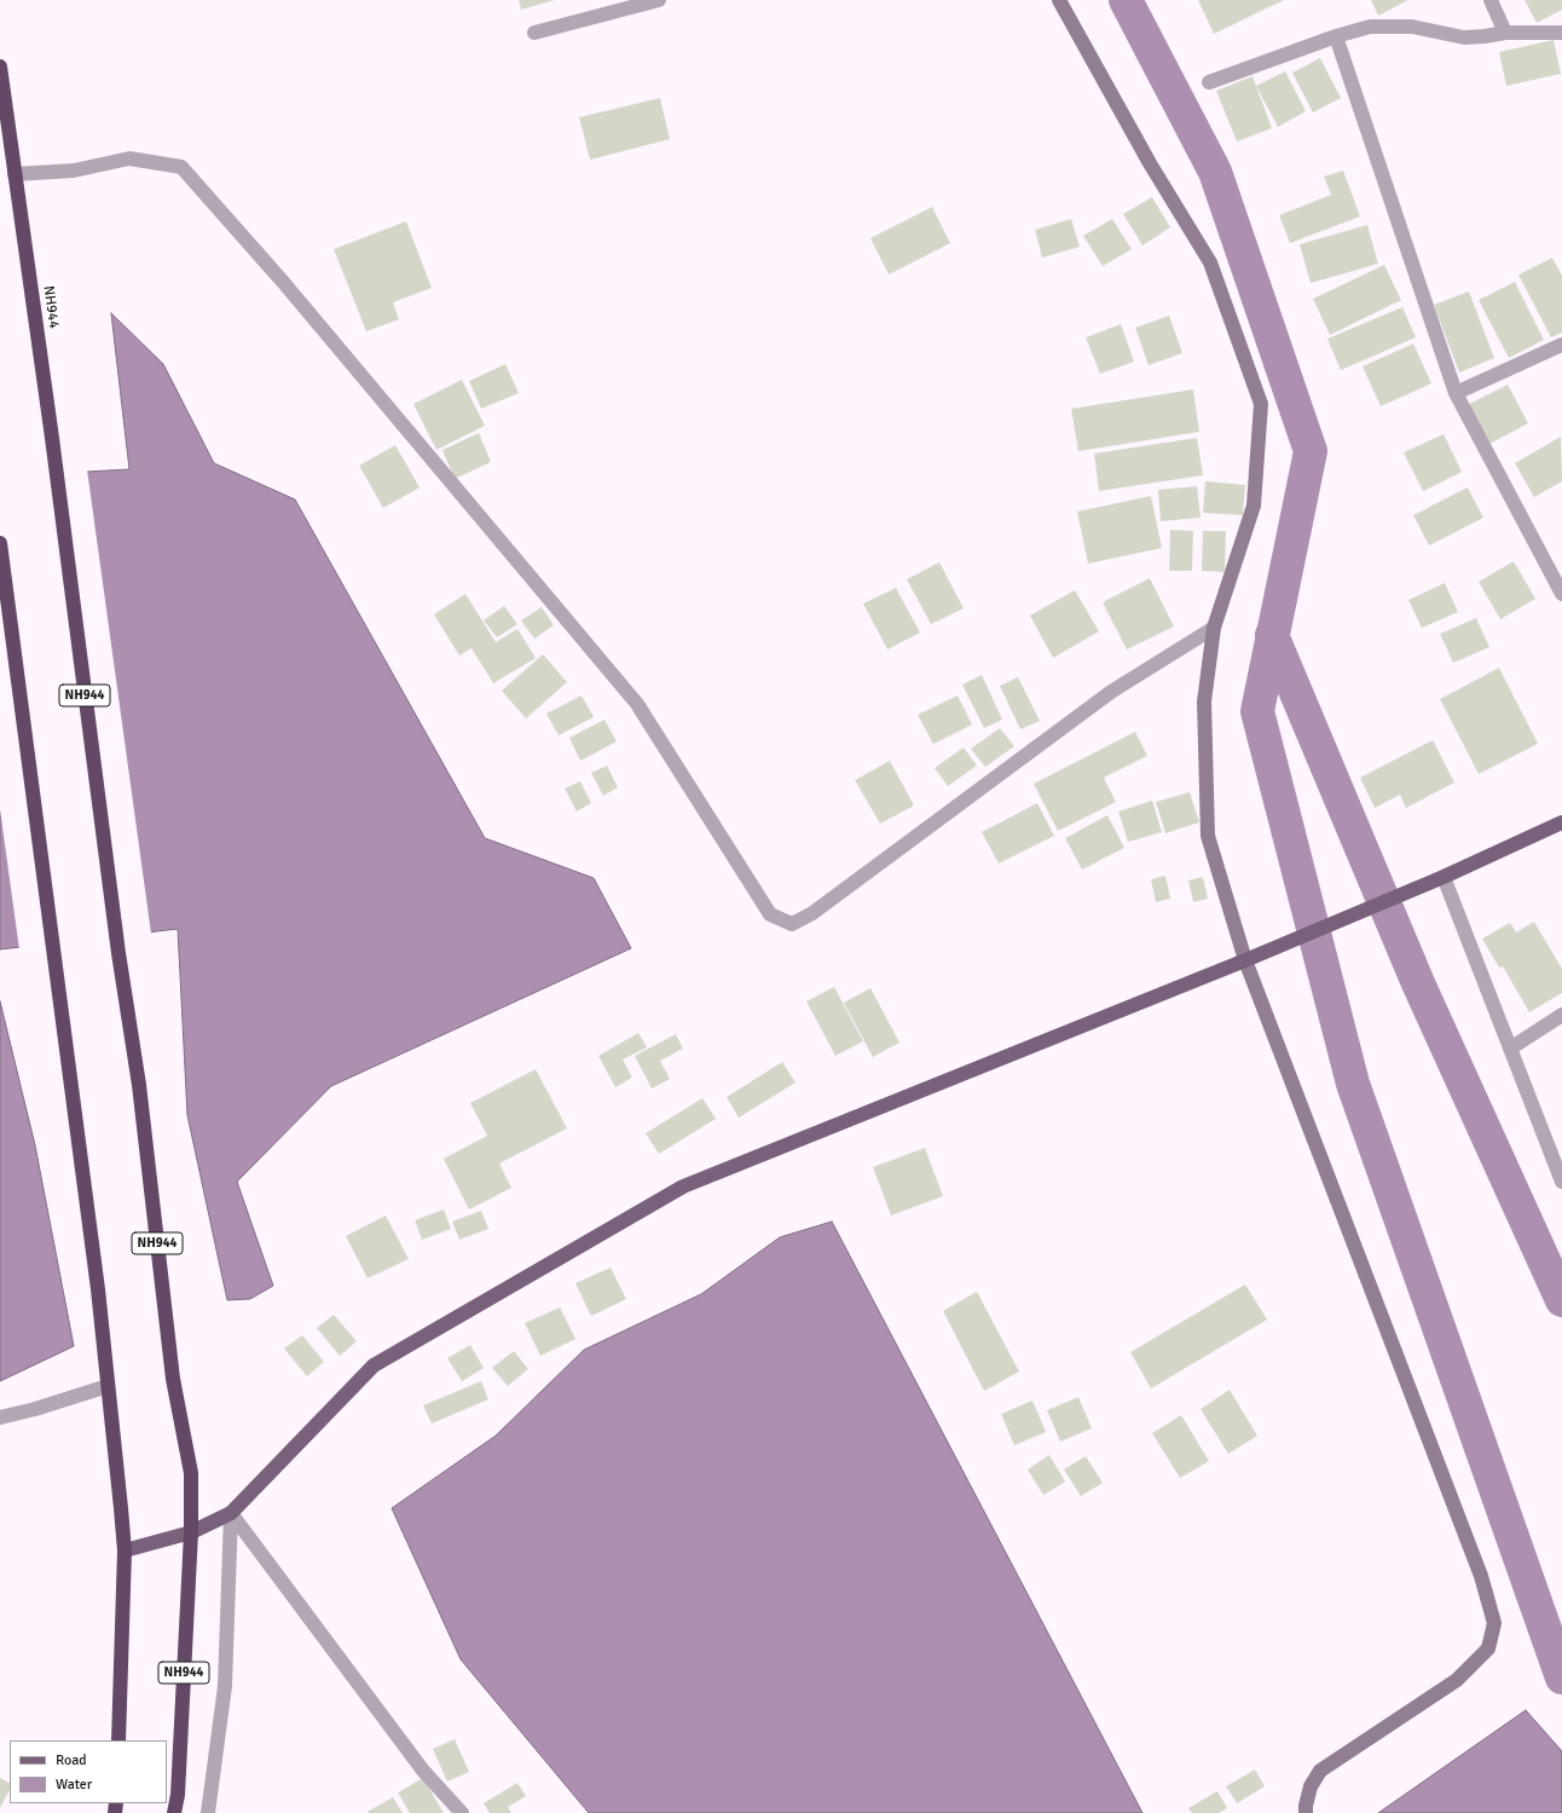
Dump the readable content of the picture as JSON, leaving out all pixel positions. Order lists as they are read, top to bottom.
{
  "streets": {
    "highway": ["NH944"]
  },
  "legend": ["Road", "Water"]
}
